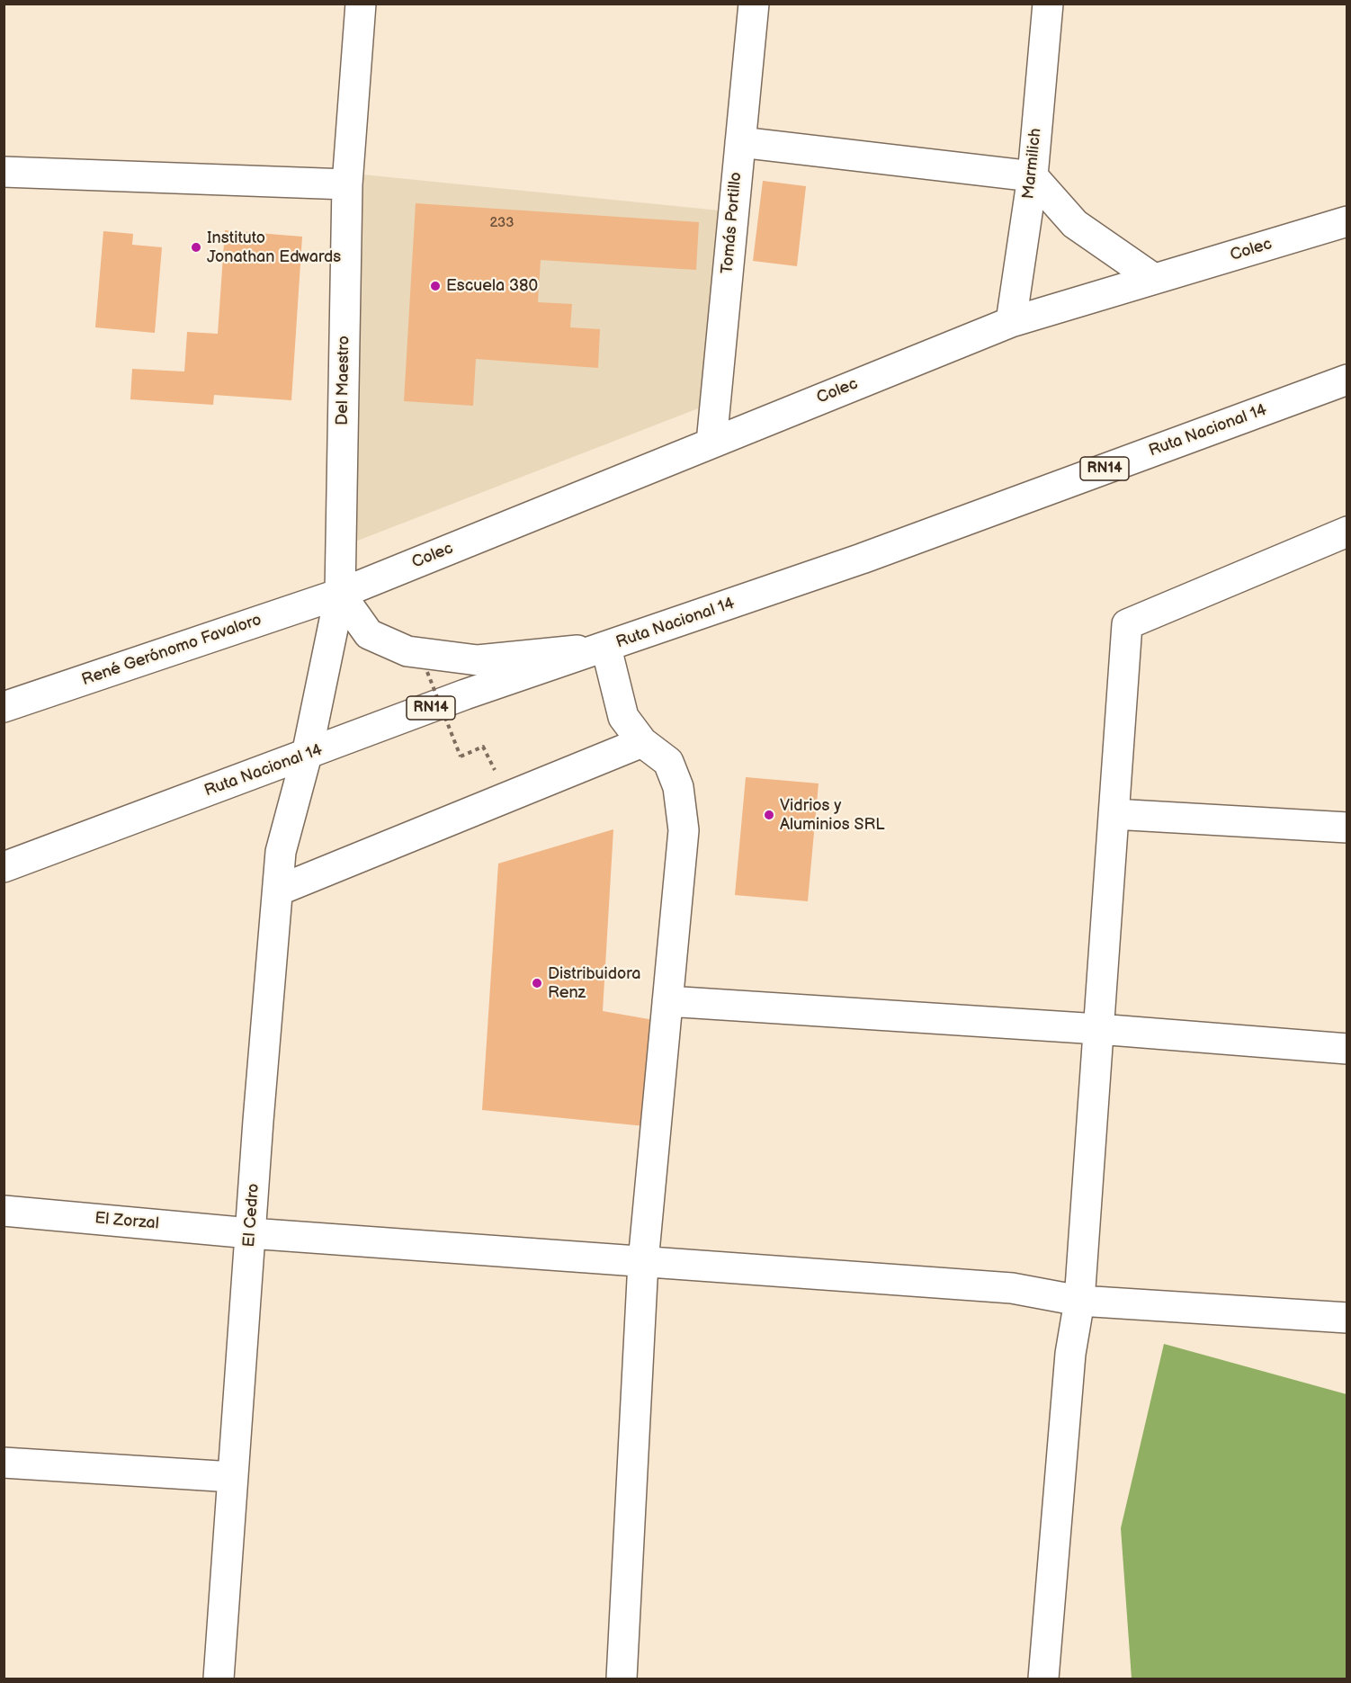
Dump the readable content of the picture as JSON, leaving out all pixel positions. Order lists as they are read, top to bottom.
{
  "streets": {
    "main road": [
      "Marmilich",
      "Tomás Portillo",
      "Colec",
      "Del Maestro",
      "Ruta Nacional 14",
      "RN14",
      "René Gerónomo Favaloro",
      "El Cedro",
      "El Zorzal"
    ]
  },
  "crossings": [
    ["Marmilich", "Colec"],
    ["Tomás Portillo", "Colec"],
    ["Colec", "Del Maestro"],
    ["Colec", "René Gerónomo Favaloro"],
    ["Del Maestro", "Ruta Nacional 14"],
    ["Del Maestro", "René Gerónomo Favaloro"],
    ["Del Maestro", "El Cedro"],
    ["Ruta Nacional 14", "El Cedro"],
    ["El Cedro", "El Zorzal"]
  ],
  "places": [
    "Instituto Jonathan Edwards",
    "Escuela 380",
    "Vidrios y Aluminios SRL",
    "Distribuidora Renz"
  ],
  "house_numbers": ["233"]
}
